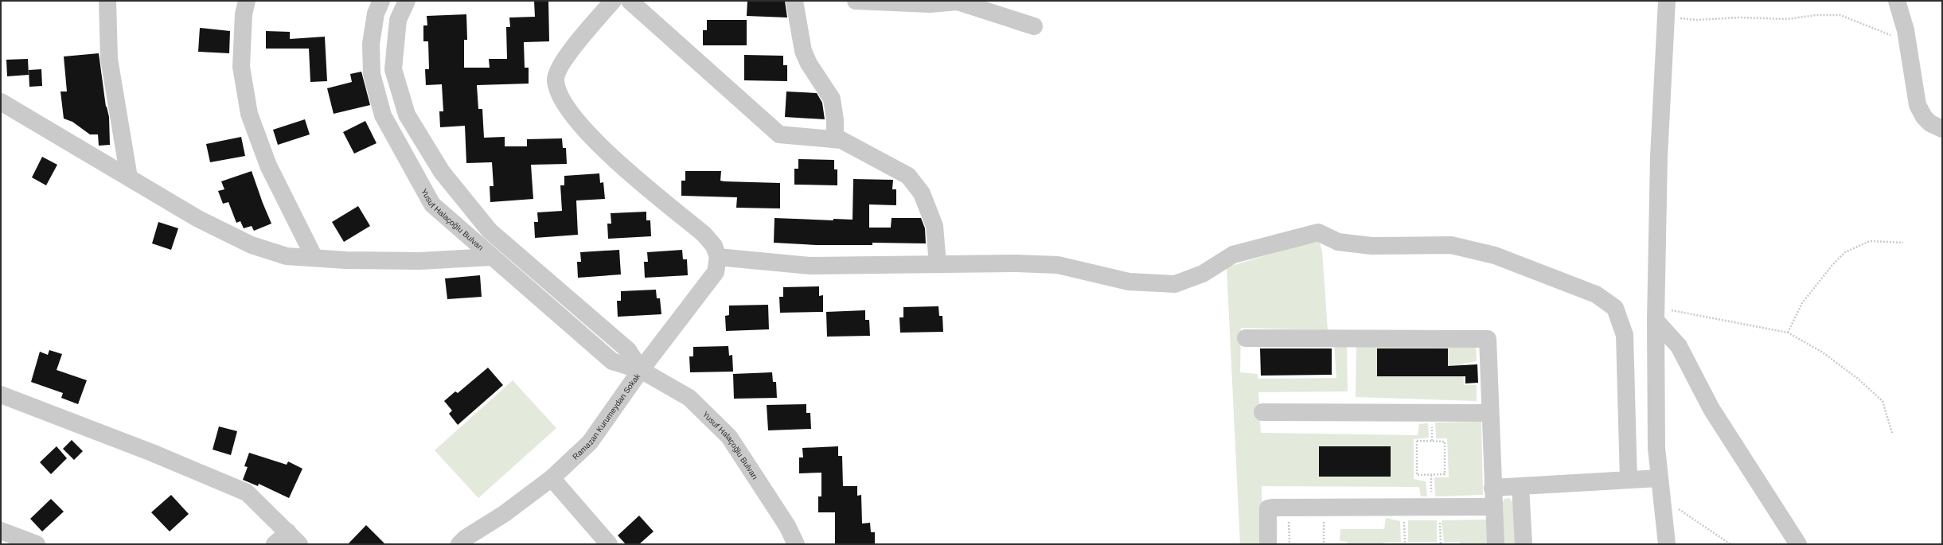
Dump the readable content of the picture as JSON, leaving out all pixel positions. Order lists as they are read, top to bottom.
{
  "streets": {
    "street": ["Yusuf Halaçoğlu Bulvarı", "Ramazan Kurumeydan Sokak"]
  },
  "crossings": [
    ["Yusuf Halaçoğlu Bulvarı", "Ramazan Kurumeydan Sokak"]
  ]
}
